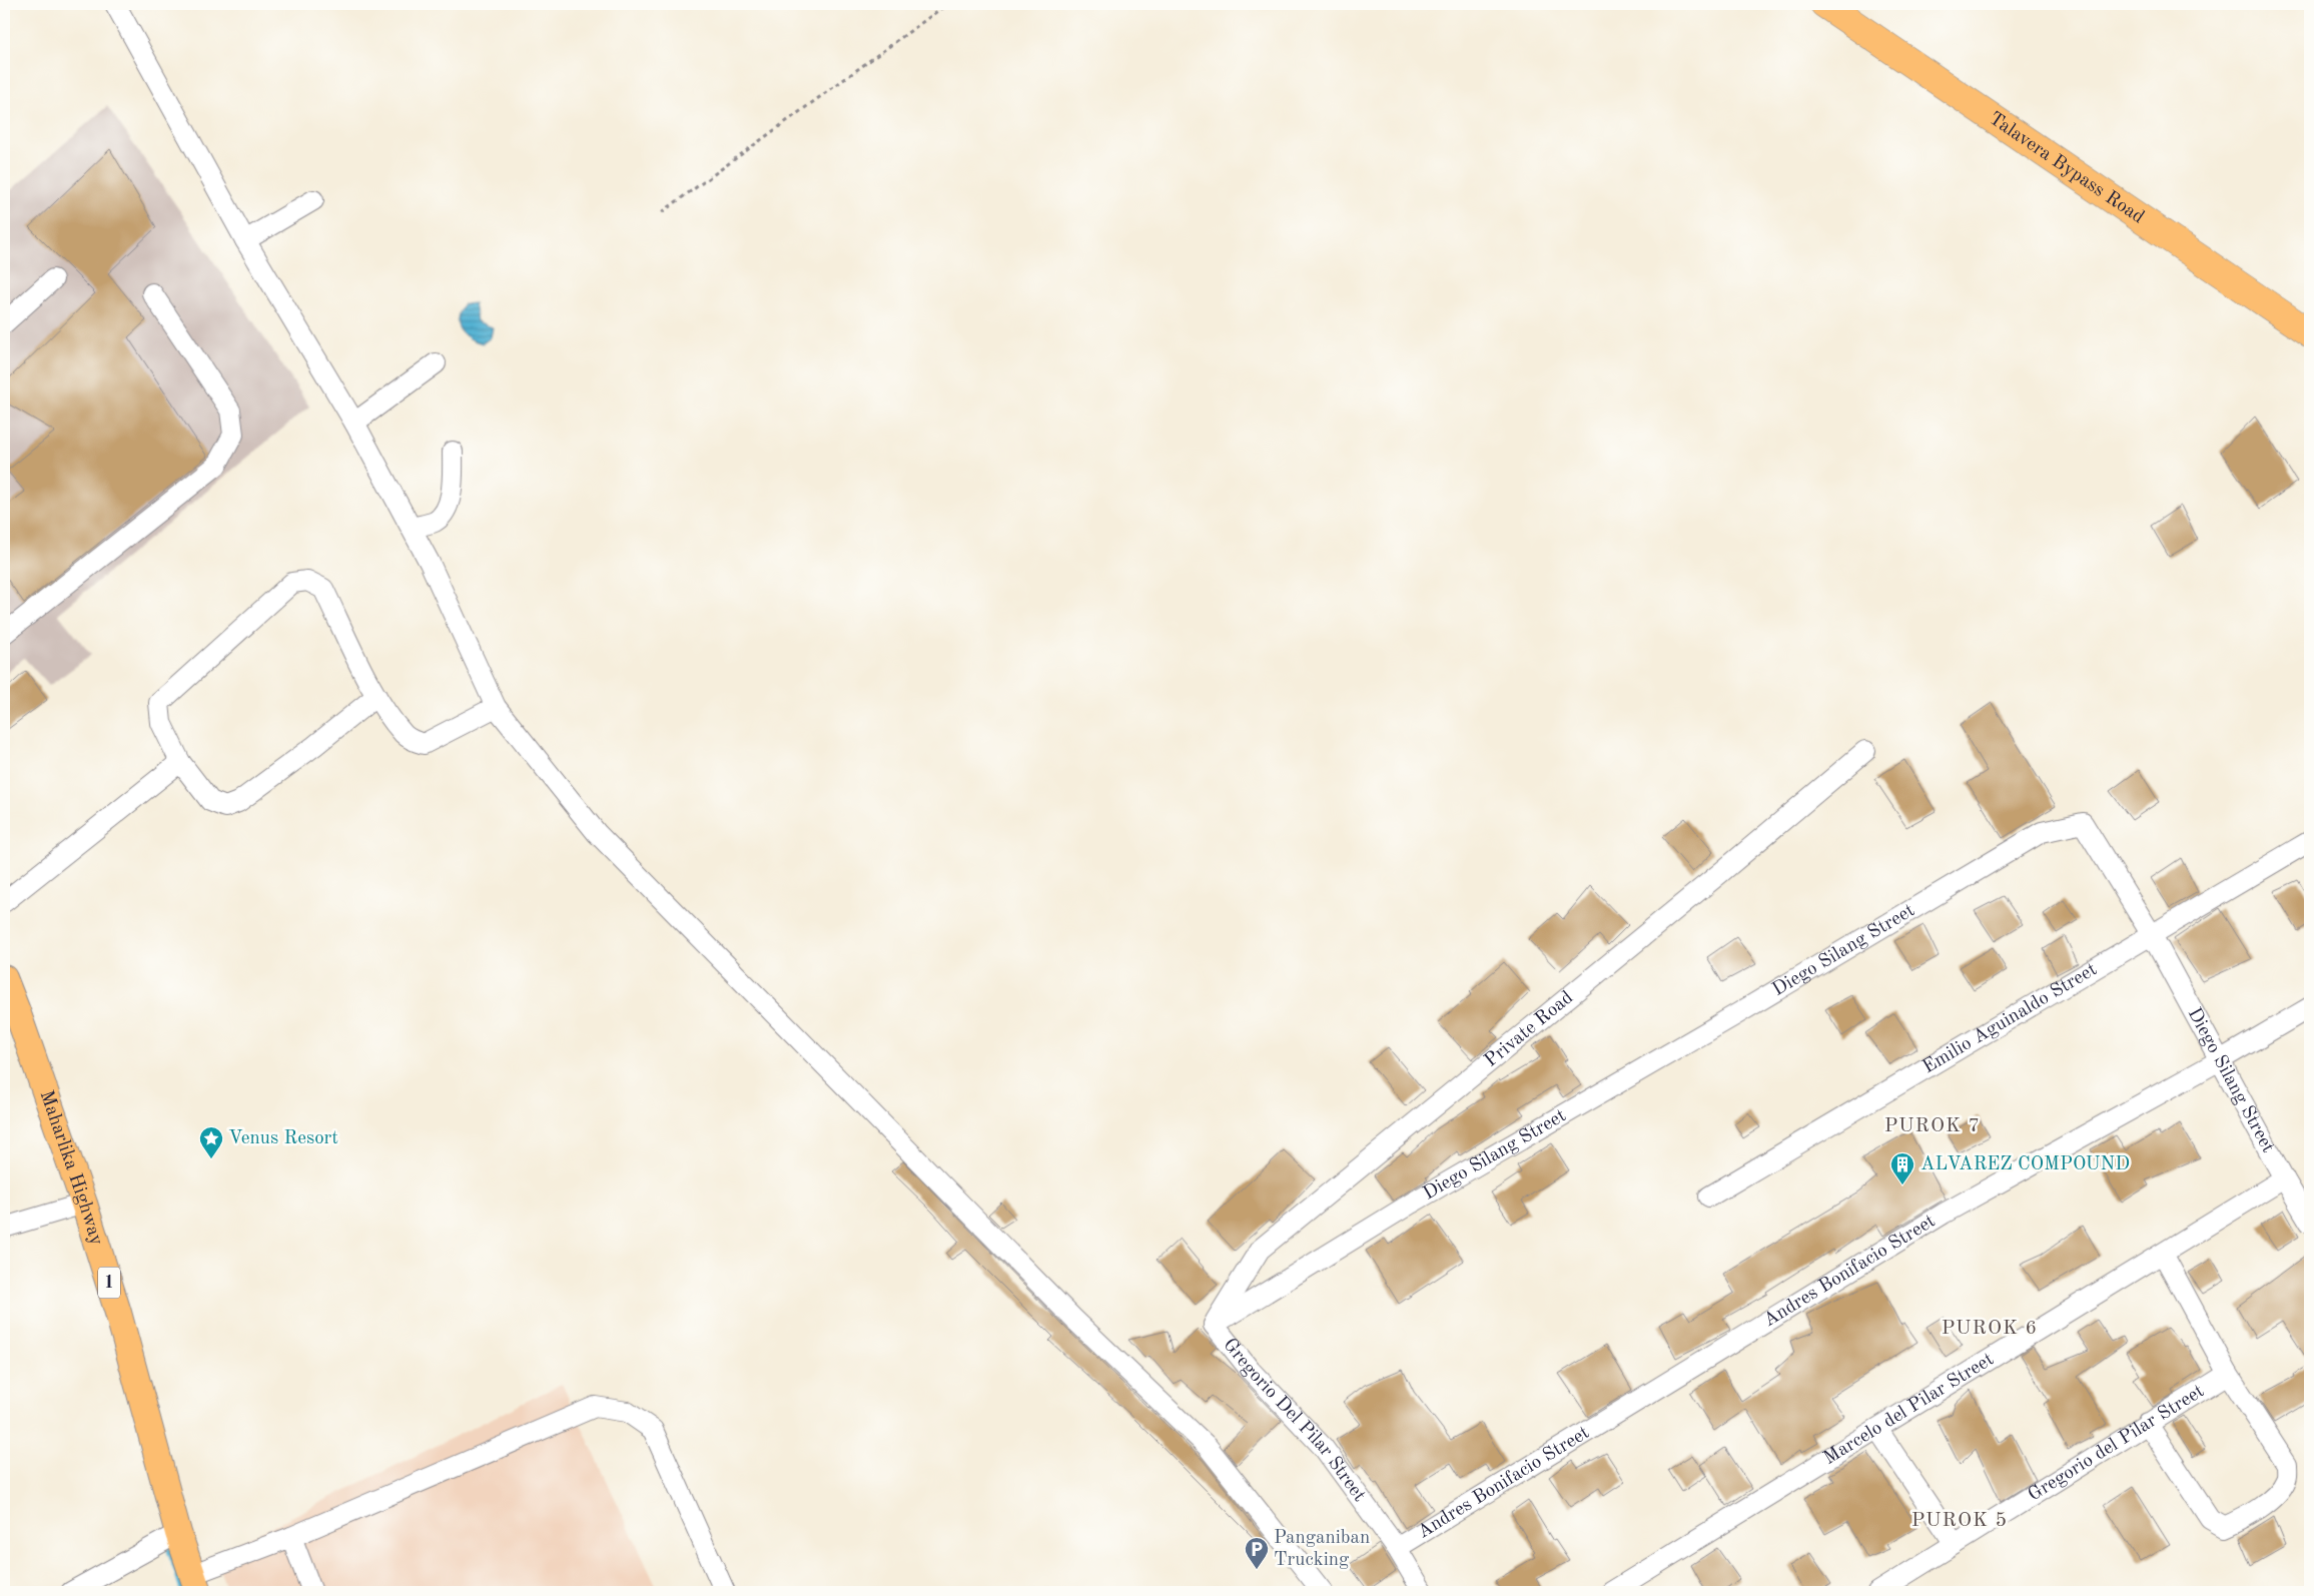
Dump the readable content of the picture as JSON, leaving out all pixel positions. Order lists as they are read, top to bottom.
{
  "streets": {
    "highway": ["Talavera Bypass Road"],
    "main road": ["Maharlika Highway", "1"],
    "street": [
      "Diego Silang Street",
      "Emilio Aguinaldo Street",
      "Private Road",
      "Andres Bonifacio Street",
      "Marcelo del Pilar Street",
      "Gregorio Del Pilar Street",
      "Gregorio del Pilar Street"
    ]
  },
  "crossings": [
    ["Diego Silang Street", "Emilio Aguinaldo Street"],
    ["Diego Silang Street", "Private Road"],
    ["Diego Silang Street", "Andres Bonifacio Street"],
    ["Diego Silang Street", "Marcelo del Pilar Street"],
    ["Diego Silang Street", "Gregorio Del Pilar Street"],
    ["Private Road", "Gregorio Del Pilar Street"],
    ["Andres Bonifacio Street", "Gregorio Del Pilar Street"]
  ],
  "districts": ["PUROK 7", "PUROK 6", "PUROK 5"],
  "places": {
    "place": ["Venus Resort"],
    "building": ["ALVAREZ COMPOUND"],
    "parking": ["Panganiban Trucking"]
  }
}
